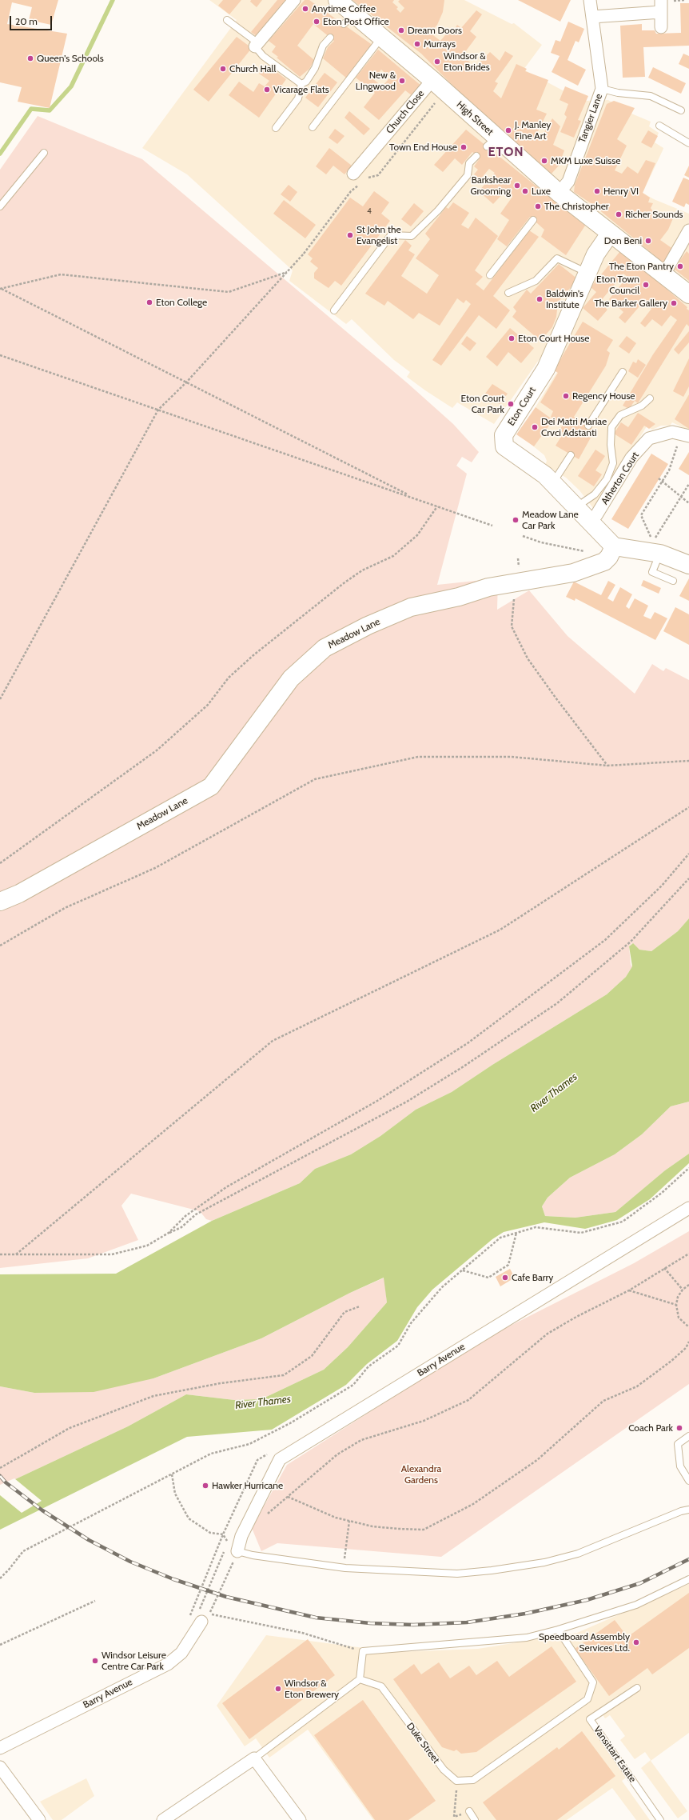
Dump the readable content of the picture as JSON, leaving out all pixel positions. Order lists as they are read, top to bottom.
{
  "streets": {
    "street": [
      "Church Close",
      "High Street",
      "Tangier Lane",
      "Eton Court",
      "Atherton Court",
      "Meadow Lane",
      "Barry Avenue"
    ],
    "lane": ["Duke Street", "Vansittart Estate"]
  },
  "crossings": [
    ["Church Close", "High Street"],
    ["High Street", "Tangier Lane"],
    ["High Street", "Eton Court"],
    ["Eton Court", "Atherton Court"],
    ["Eton Court", "Meadow Lane"]
  ],
  "districts": ["ETON"],
  "water": ["River Thames"],
  "parks": ["Alexandra Gardens"],
  "places": [
    "Anytime Coffee",
    "Eton Post Office",
    "Dream Doors",
    "Murrays",
    "Queen's Schools",
    "Windsor & Eton Brides",
    "Church Hall",
    "New & LIngwood",
    "Vicarage Flats",
    "J. Manley Fine Art",
    "Town End House",
    "MKM Luxe Suisse",
    "Barkshear Grooming",
    "Luxe",
    "Henry VI",
    "The Christopher",
    "Richer Sounds",
    "St John the Evangelist",
    "Don Beni",
    "The Eton Pantry",
    "Eton Town Council",
    "Baldwin's Institute",
    "Eton College",
    "The Barker Gallery",
    "Eton Court House",
    "Regency House",
    "Eton Court Car Park",
    "Dei Matri Mariae Crvci Adstanti",
    "Meadow Lane Car Park",
    "Cafe Barry",
    "Coach Park",
    "Hawker Hurricane",
    "Speedboard Assembly Services Ltd.",
    "Windsor Leisure Centre Car Park",
    "Windsor & Eton Brewery"
  ],
  "house_numbers": ["4"],
  "scale_bar": "20 m"
}
